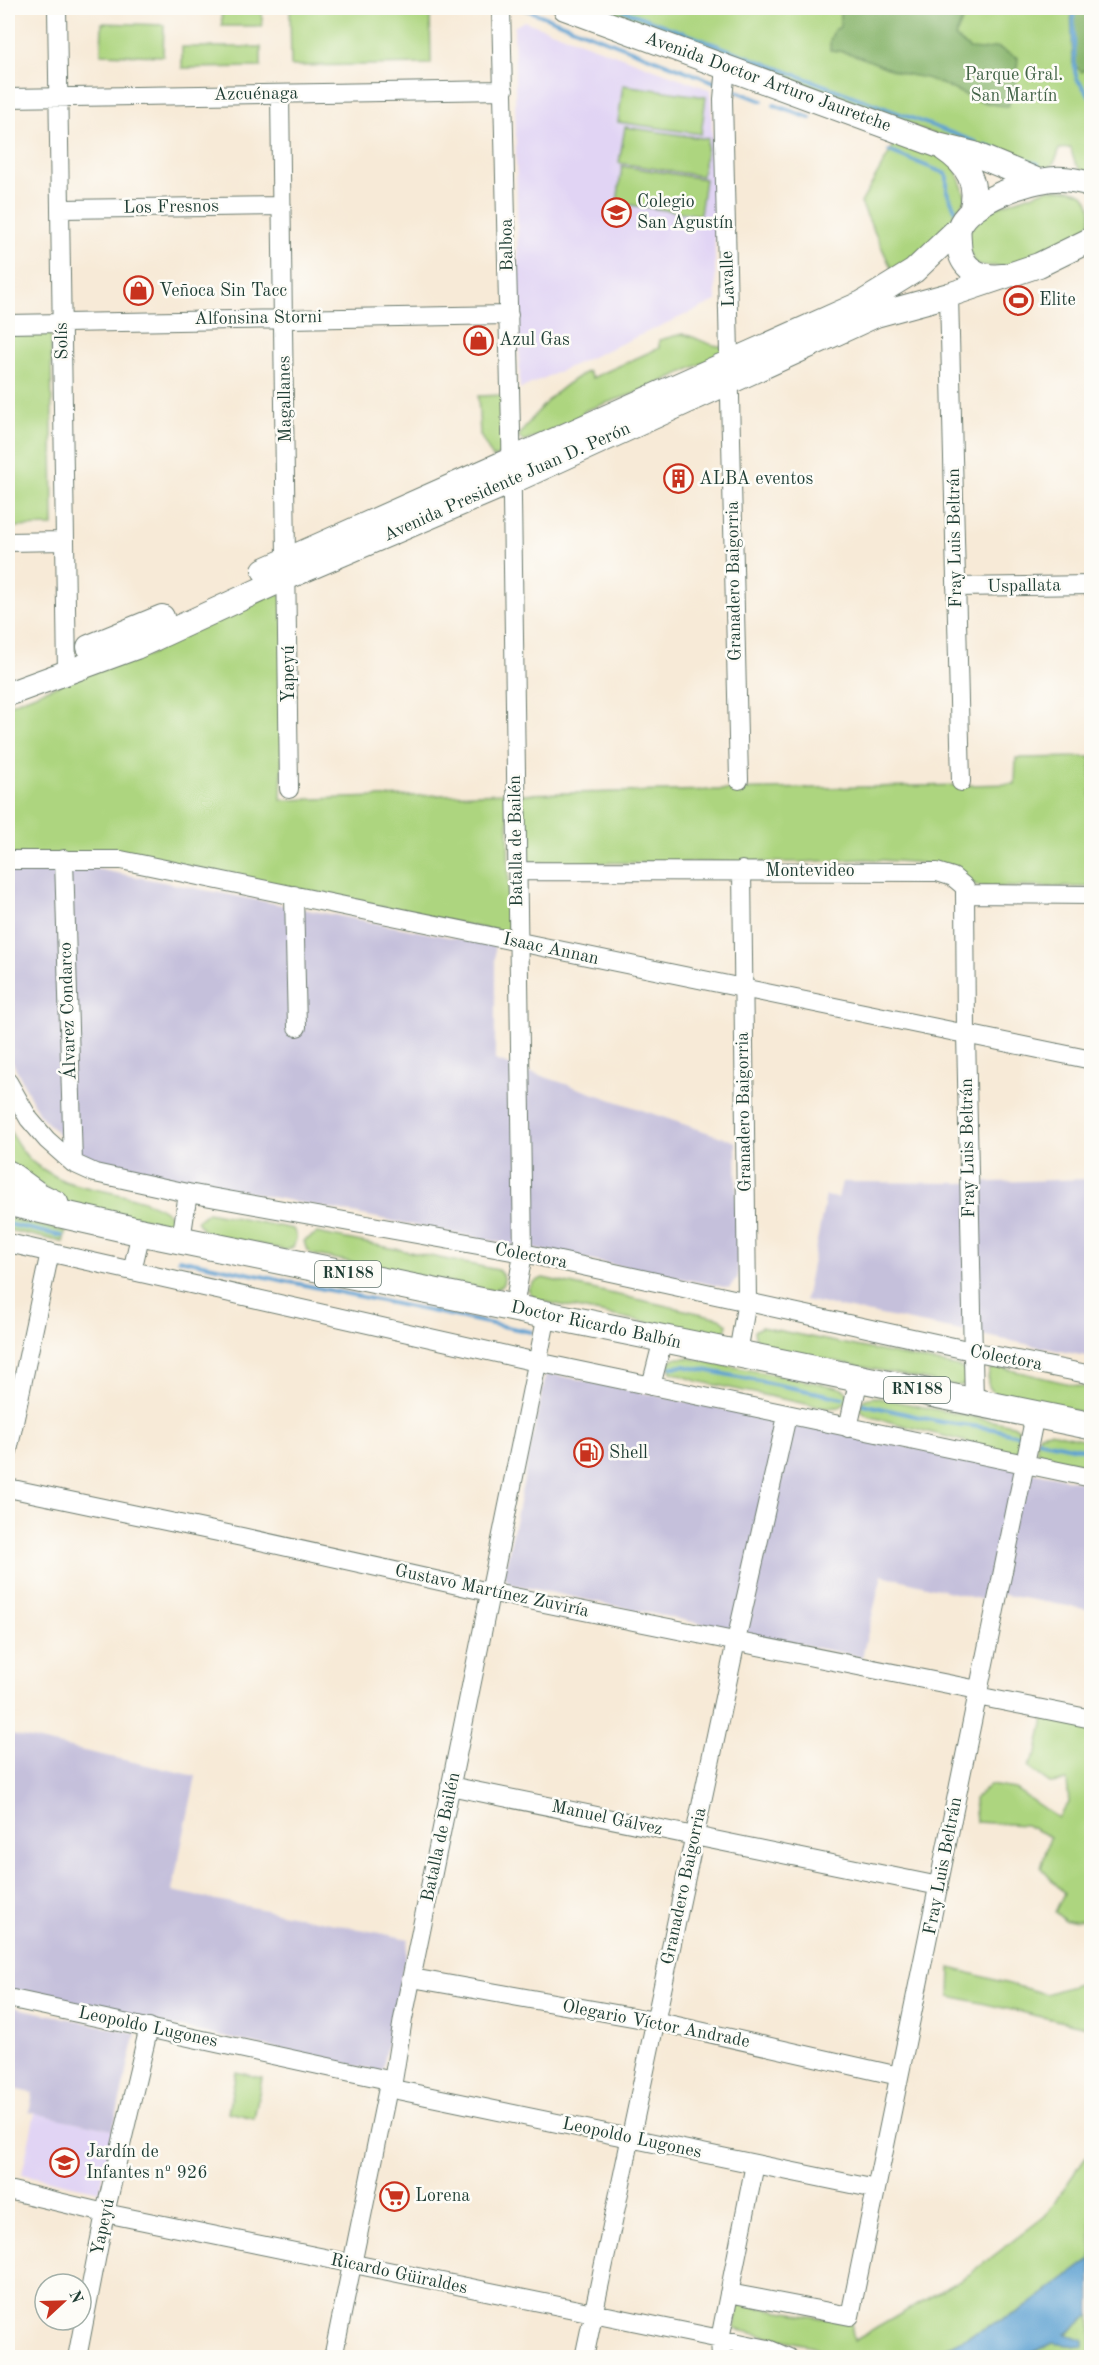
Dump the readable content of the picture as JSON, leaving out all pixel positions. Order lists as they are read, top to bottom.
{
  "streets": {
    "highway": ["RN188", "Doctor Ricardo Balbín"],
    "main road": ["Avenida Doctor Arturo Jauretche", "Avenida Presidente Juan D. Perón"],
    "street": [
      "Azcuénaga",
      "Los Fresnos",
      "Balboa",
      "Lavalle",
      "Alfonsina Storni",
      "Solís",
      "Magallanes",
      "Fray Luis Beltrán",
      "Granadero Baigorria",
      "Uspallata",
      "Yapeyú",
      "Batalla de Bailén",
      "Montevideo",
      "Isaac Annan",
      "Álvarez Condarco",
      "Colectora",
      "Gustavo Martínez Zuviría",
      "Manuel Gálvez",
      "Olegario Víctor Andrade",
      "Leopoldo Lugones",
      "Ricardo Güiraldes"
    ]
  },
  "crossings": [
    ["Avenida Doctor Arturo Jauretche", "Lavalle"],
    ["Avenida Doctor Arturo Jauretche", "Avenida Presidente Juan D. Perón"],
    ["Azcuénaga", "Balboa"],
    ["Azcuénaga", "Solís"],
    ["Azcuénaga", "Magallanes"],
    ["Los Fresnos", "Solís"],
    ["Los Fresnos", "Magallanes"],
    ["Balboa", "Alfonsina Storni"],
    ["Balboa", "Avenida Presidente Juan D. Perón"],
    ["Balboa", "Batalla de Bailén"],
    ["Lavalle", "Avenida Presidente Juan D. Perón"],
    ["Lavalle", "Granadero Baigorria"],
    ["Alfonsina Storni", "Solís"],
    ["Alfonsina Storni", "Magallanes"],
    ["Solís", "Avenida Presidente Juan D. Perón"],
    ["Magallanes", "Avenida Presidente Juan D. Perón"],
    ["Magallanes", "Yapeyú"],
    ["Avenida Presidente Juan D. Perón", "Fray Luis Beltrán"],
    ["Avenida Presidente Juan D. Perón", "Granadero Baigorria"],
    ["Avenida Presidente Juan D. Perón", "Yapeyú"],
    ["Avenida Presidente Juan D. Perón", "Batalla de Bailén"],
    ["Fray Luis Beltrán", "Uspallata"],
    ["Fray Luis Beltrán", "Montevideo"],
    ["Fray Luis Beltrán", "Isaac Annan"],
    ["Fray Luis Beltrán", "Colectora"],
    ["Fray Luis Beltrán", "Doctor Ricardo Balbín"],
    ["Fray Luis Beltrán", "Gustavo Martínez Zuviría"],
    ["Fray Luis Beltrán", "Manuel Gálvez"],
    ["Fray Luis Beltrán", "Olegario Víctor Andrade"],
    ["Fray Luis Beltrán", "Leopoldo Lugones"],
    ["Granadero Baigorria", "Montevideo"],
    ["Granadero Baigorria", "Isaac Annan"],
    ["Granadero Baigorria", "Colectora"],
    ["Granadero Baigorria", "Doctor Ricardo Balbín"],
    ["Granadero Baigorria", "Gustavo Martínez Zuviría"],
    ["Granadero Baigorria", "Manuel Gálvez"],
    ["Granadero Baigorria", "Olegario Víctor Andrade"],
    ["Granadero Baigorria", "Leopoldo Lugones"],
    ["Granadero Baigorria", "Ricardo Güiraldes"],
    ["Yapeyú", "Leopoldo Lugones"],
    ["Yapeyú", "Ricardo Güiraldes"],
    ["Batalla de Bailén", "Montevideo"],
    ["Batalla de Bailén", "Isaac Annan"],
    ["Batalla de Bailén", "Colectora"],
    ["Batalla de Bailén", "Doctor Ricardo Balbín"],
    ["Batalla de Bailén", "Gustavo Martínez Zuviría"],
    ["Batalla de Bailén", "Manuel Gálvez"],
    ["Batalla de Bailén", "Olegario Víctor Andrade"],
    ["Batalla de Bailén", "Leopoldo Lugones"],
    ["Batalla de Bailén", "Ricardo Güiraldes"],
    ["Isaac Annan", "Álvarez Condarco"],
    ["Álvarez Condarco", "Colectora"],
    ["RN188", "Doctor Ricardo Balbín"]
  ],
  "parks": ["Parque Gral. San Martín"],
  "places": {
    "school or university": ["Colegio San Agustín", "Jardín de Infantes nº 926"],
    "shop": ["Veñoca Sin Tacc", "Azul Gas"],
    "sports": ["Elite"],
    "building": ["ALBA eventos"],
    "fuel station": ["Shell"],
    "supermarket": ["Lorena"]
  },
  "north": "right"
}
